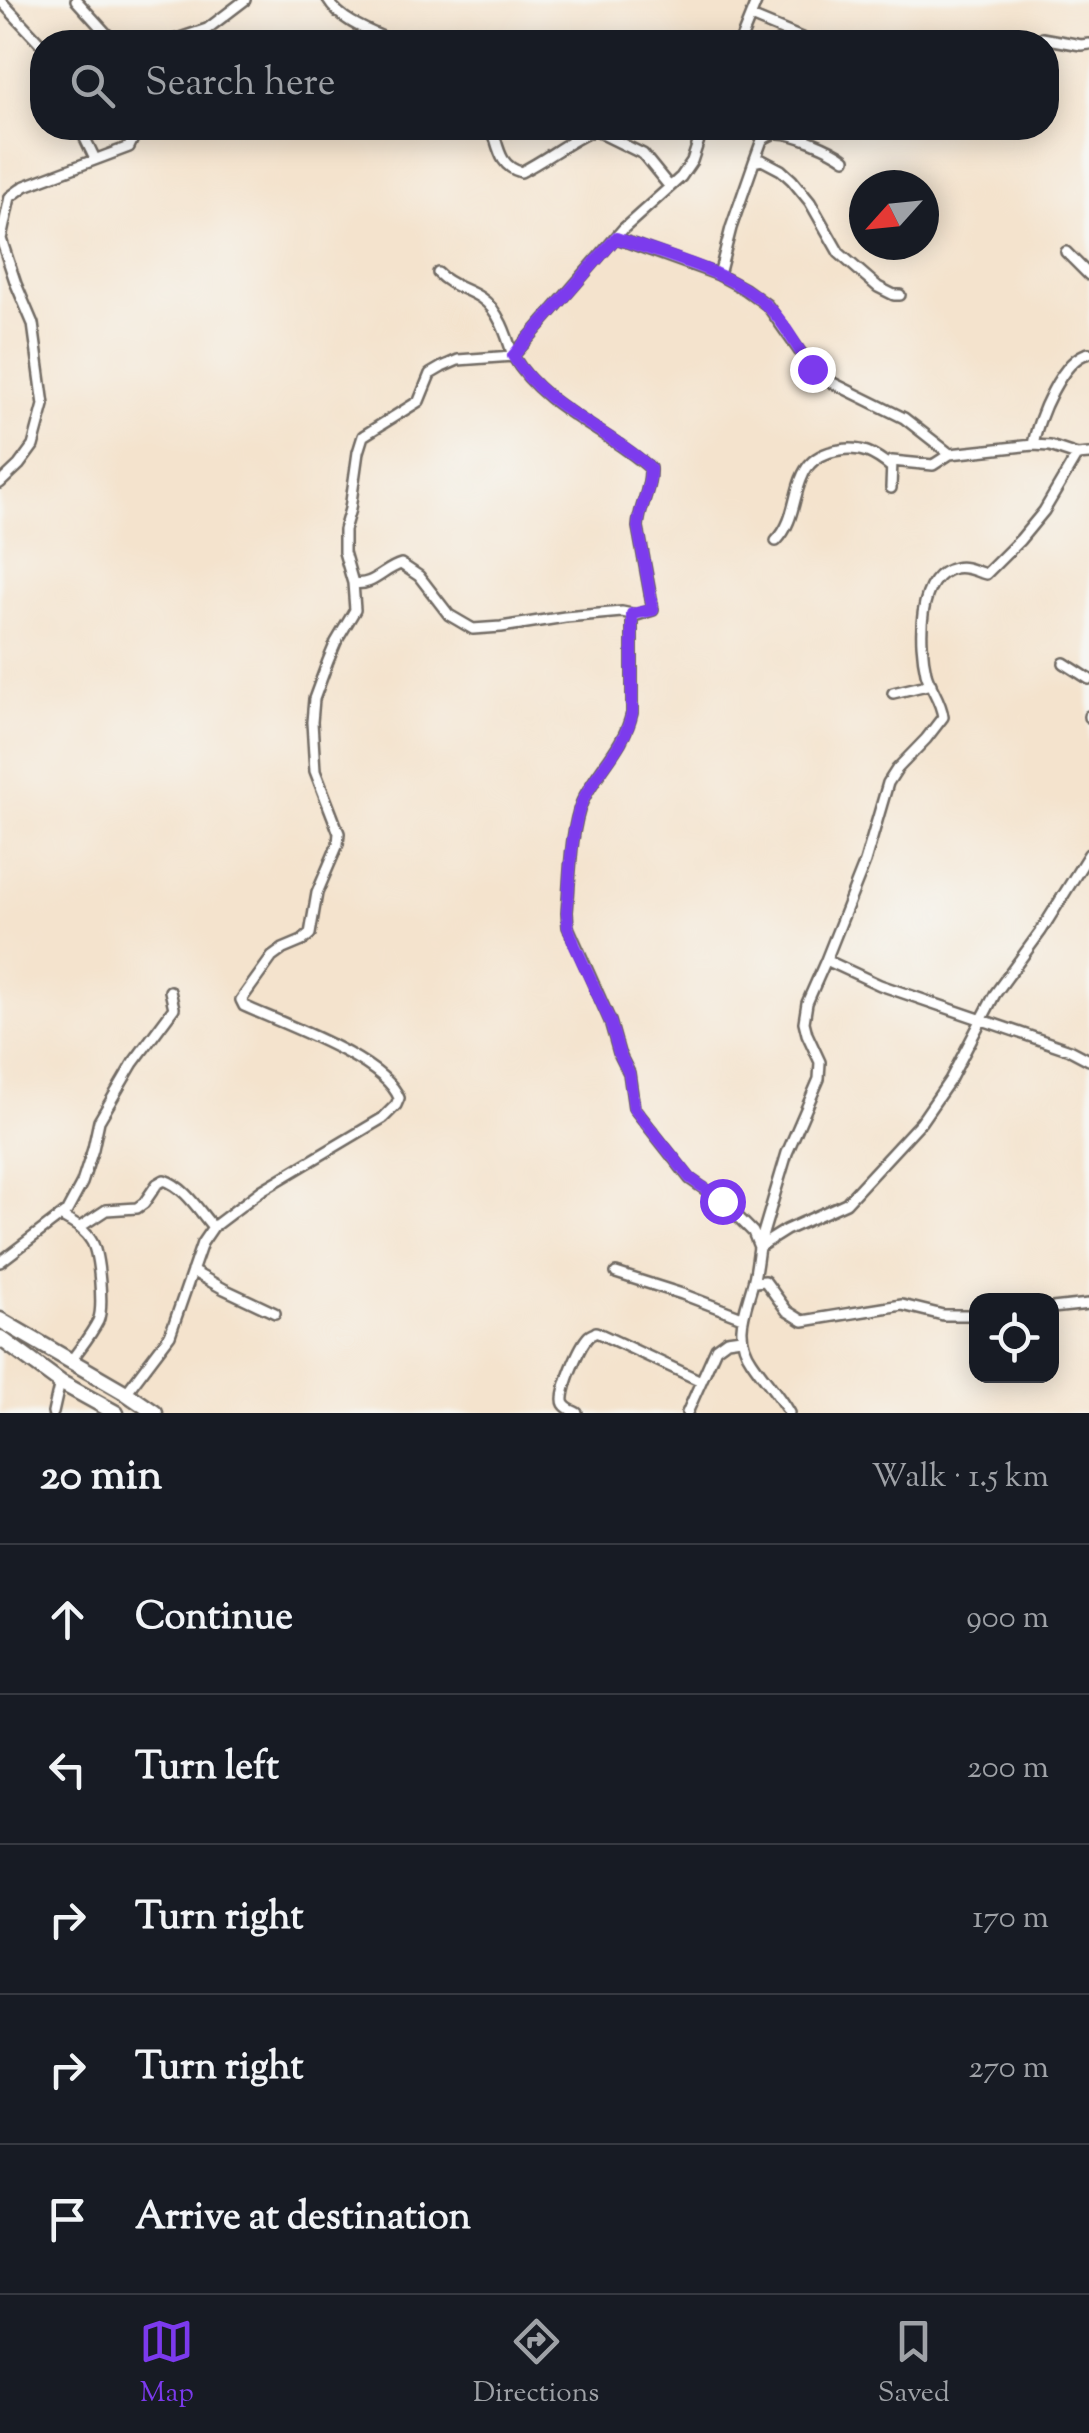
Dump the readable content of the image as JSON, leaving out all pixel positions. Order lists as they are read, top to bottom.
{
  "north": "bottom left",
  "page": {
    "search": "Search here",
    "heading": ["20 min", "Walk · 1.5 km"],
    "list": [
      ["Continue", "900 m"],
      ["Turn left", "200 m"],
      ["Turn right", "170 m"],
      ["Turn right", "270 m"],
      "Arrive at destination"
    ],
    "nav": ["Map", "Directions", "Saved"]
  }
}
